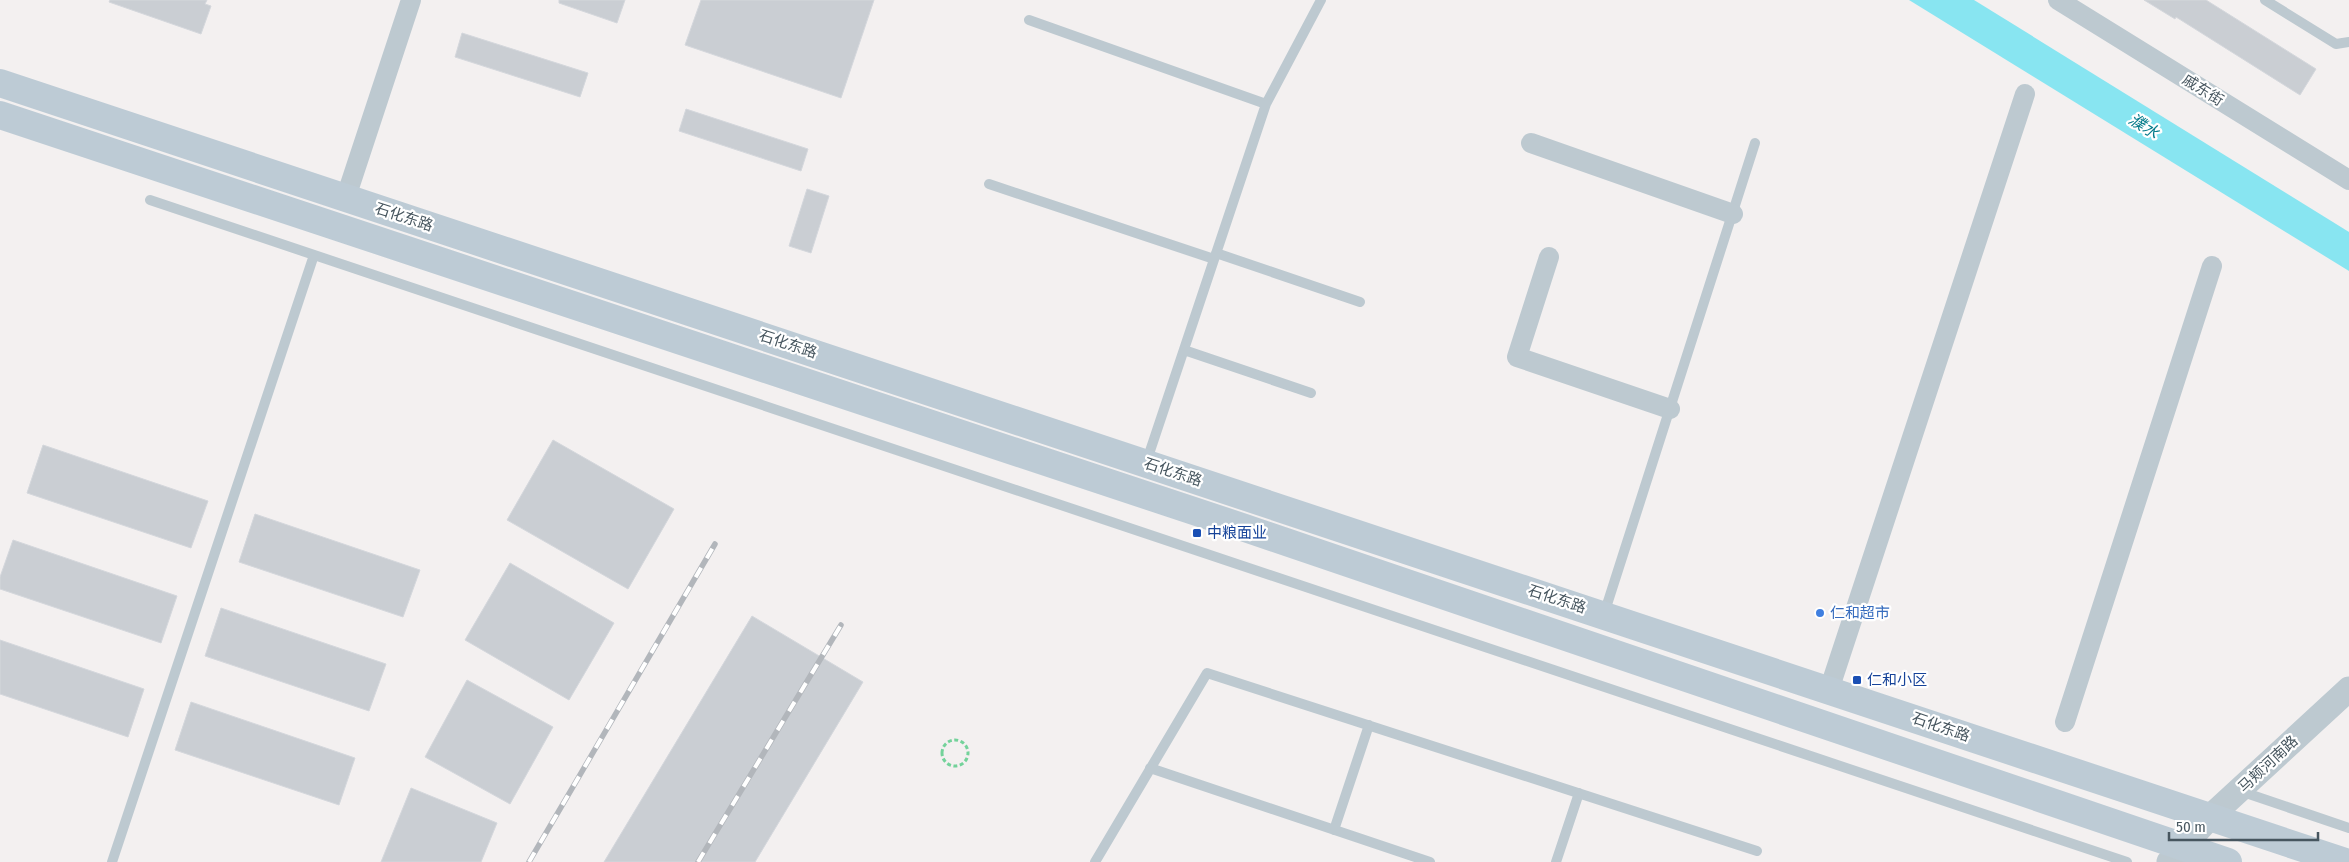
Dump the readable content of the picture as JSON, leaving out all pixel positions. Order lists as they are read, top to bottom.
{
  "streets": {
    "main road": ["石化东路"],
    "street": ["戚东街", "马颊河南路"]
  },
  "crossings": [
    ["石化东路", "马颊河南路"]
  ],
  "water": ["濮水"],
  "places": {
    "transit": ["中粮面业", "仁和小区"],
    "other": ["仁和超市"]
  },
  "scale_bar": "50 m"
}
